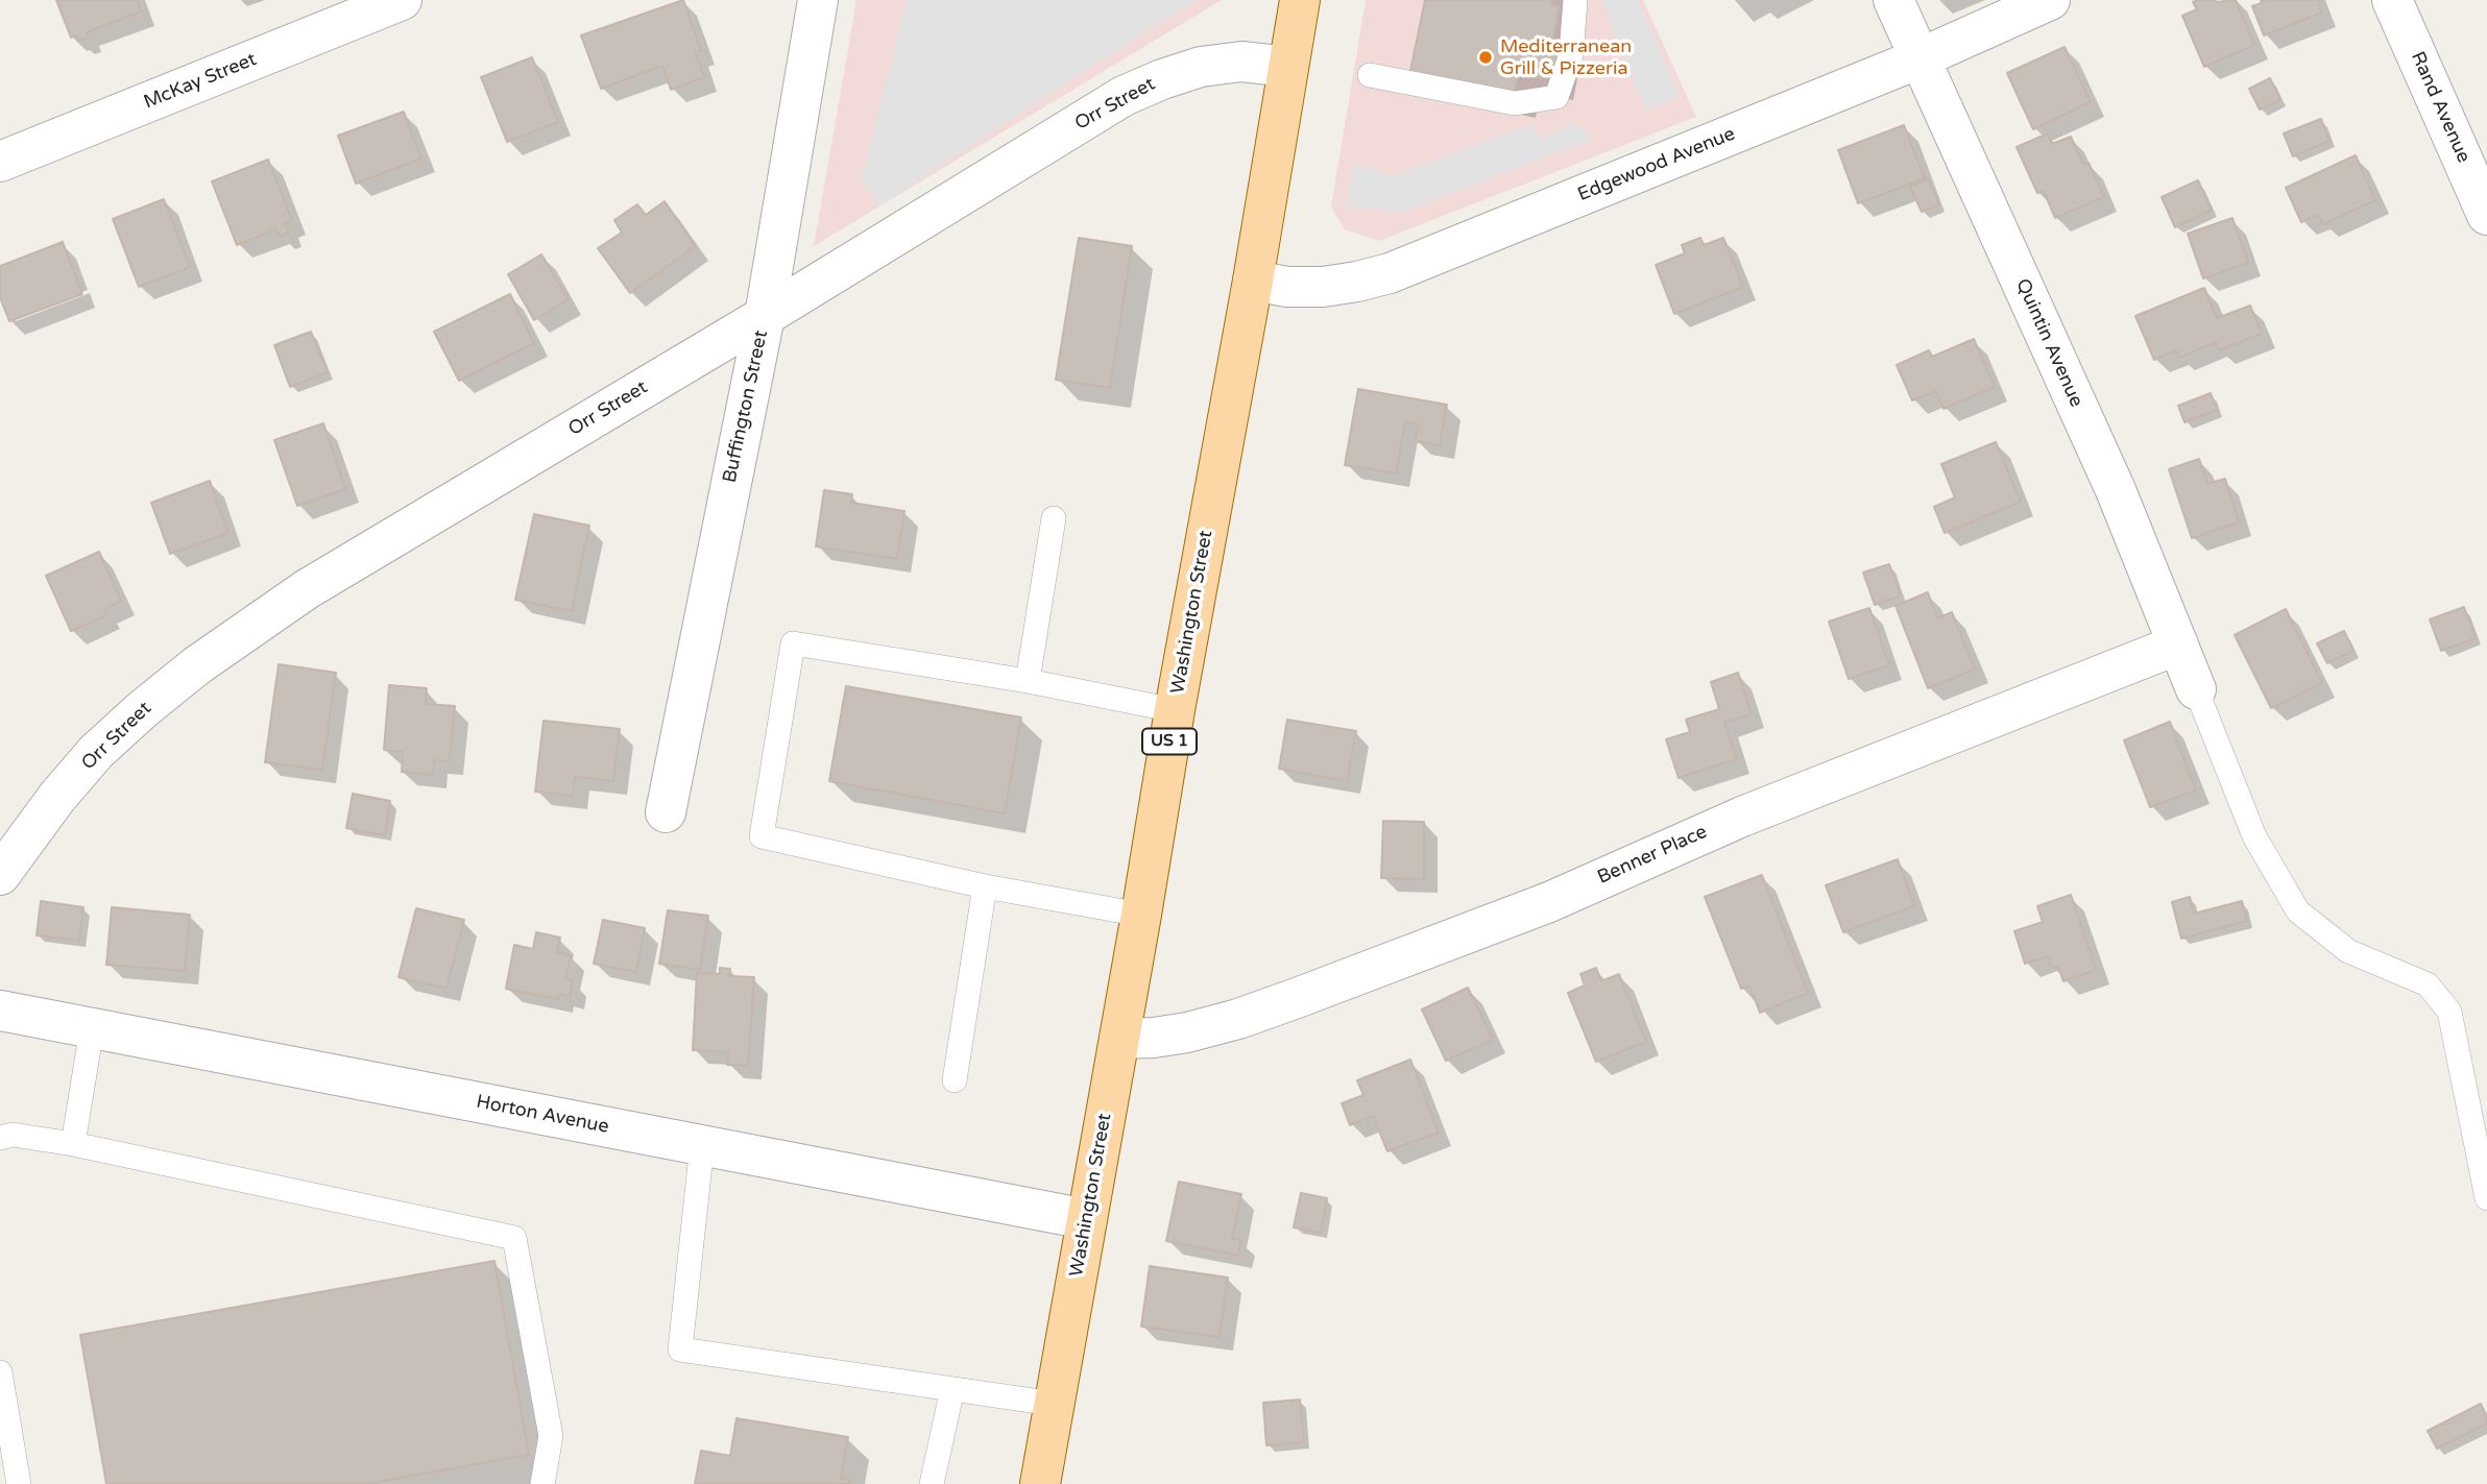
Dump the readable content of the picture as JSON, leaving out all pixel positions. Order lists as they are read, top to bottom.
{
  "streets": {
    "main road": ["Washington Street", "US 1"],
    "street": [
      "McKay Street",
      "Orr Street",
      "Rand Avenue",
      "Edgewood Avenue",
      "Quintin Avenue",
      "Buffington Street",
      "Benner Place",
      "Horton Avenue"
    ]
  },
  "crossings": [
    ["Orr Street", "Buffington Street"],
    ["Orr Street", "Washington Street"],
    ["Edgewood Avenue", "Quintin Avenue"],
    ["Edgewood Avenue", "Washington Street"],
    ["Quintin Avenue", "Benner Place"],
    ["Washington Street", "Benner Place"],
    ["Washington Street", "Horton Avenue"]
  ],
  "places": ["Mediterranean Grill & Pizzeria"]
}
